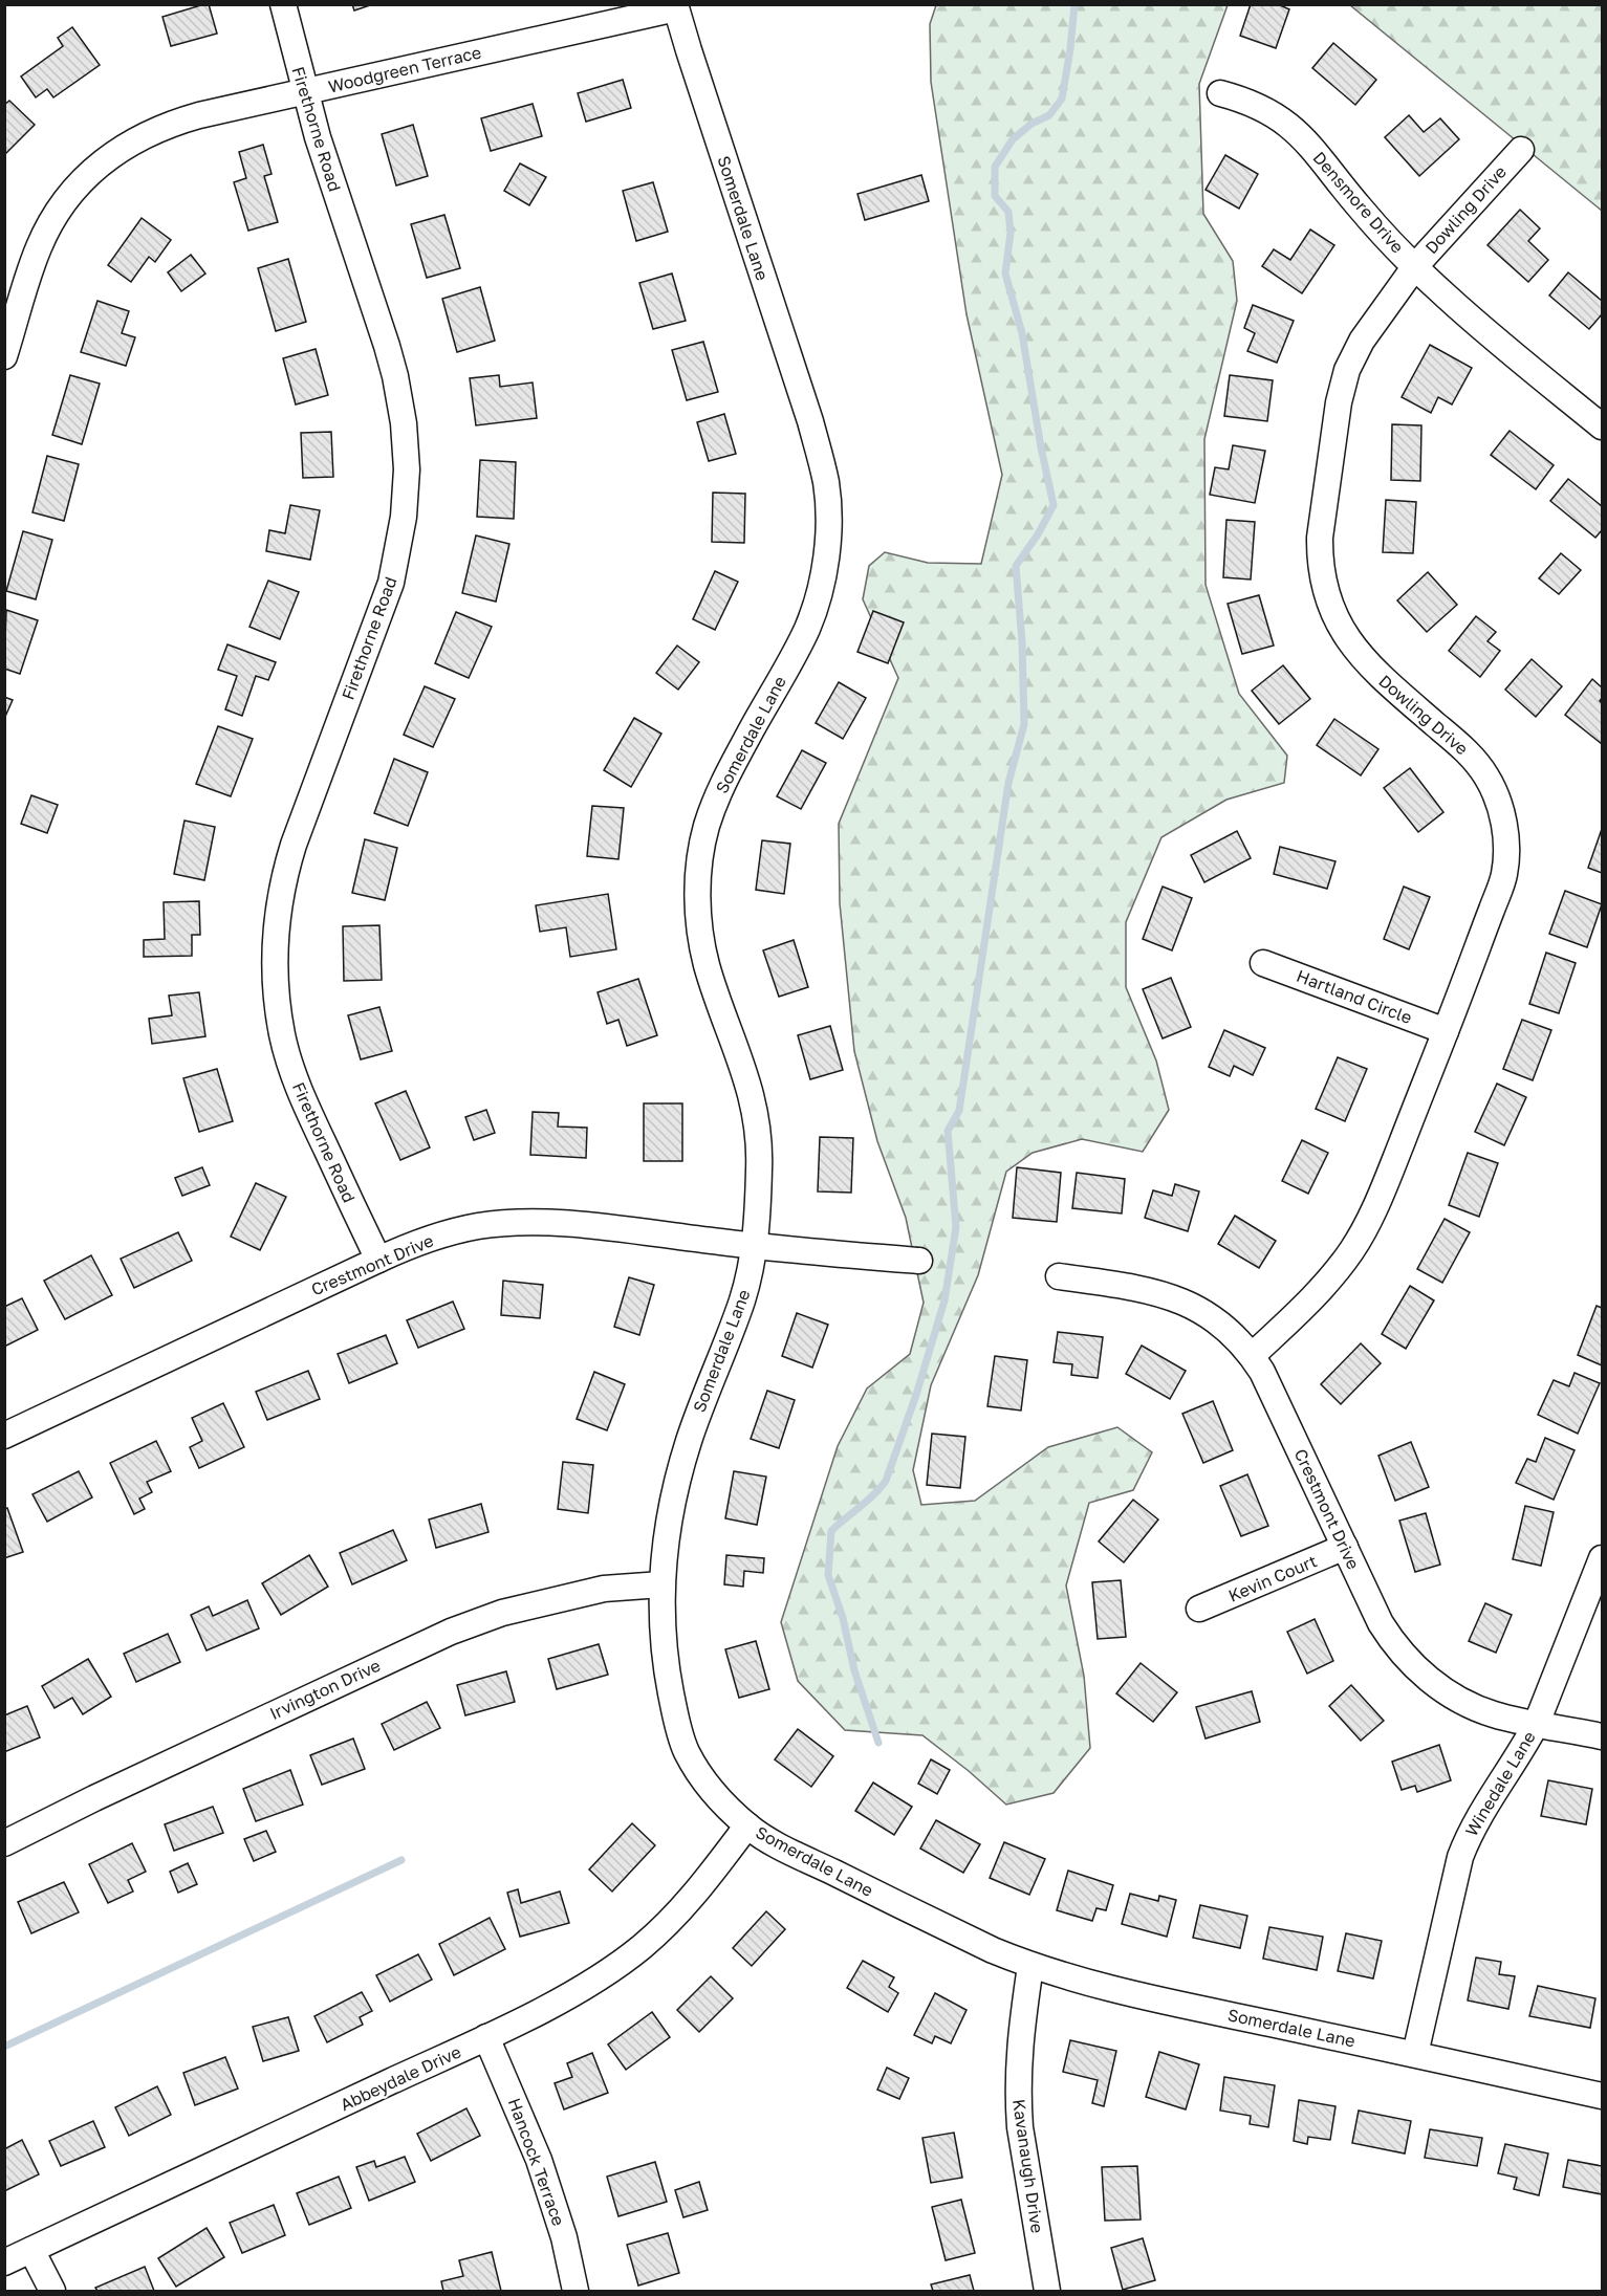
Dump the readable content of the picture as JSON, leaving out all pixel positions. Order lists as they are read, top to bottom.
{
  "streets": {
    "street": [
      "Woodgreen Terrace",
      "Firethorne Road",
      "Densmore Drive",
      "Dowling Drive",
      "Somerdale Lane",
      "Hartland Circle",
      "Crestmont Drive",
      "Kevin Court",
      "Irvington Drive",
      "Winedale Lane",
      "Abbeydale Drive",
      "Hancock Terrace",
      "Kavanaugh Drive"
    ]
  },
  "crossings": [
    ["Woodgreen Terrace", "Firethorne Road"],
    ["Woodgreen Terrace", "Somerdale Lane"],
    ["Firethorne Road", "Crestmont Drive"],
    ["Densmore Drive", "Dowling Drive"],
    ["Dowling Drive", "Hartland Circle"],
    ["Dowling Drive", "Crestmont Drive"],
    ["Somerdale Lane", "Crestmont Drive"],
    ["Somerdale Lane", "Irvington Drive"],
    ["Somerdale Lane", "Winedale Lane"],
    ["Somerdale Lane", "Abbeydale Drive"],
    ["Somerdale Lane", "Kavanaugh Drive"],
    ["Crestmont Drive", "Kevin Court"],
    ["Crestmont Drive", "Winedale Lane"],
    ["Abbeydale Drive", "Hancock Terrace"]
  ]
}
